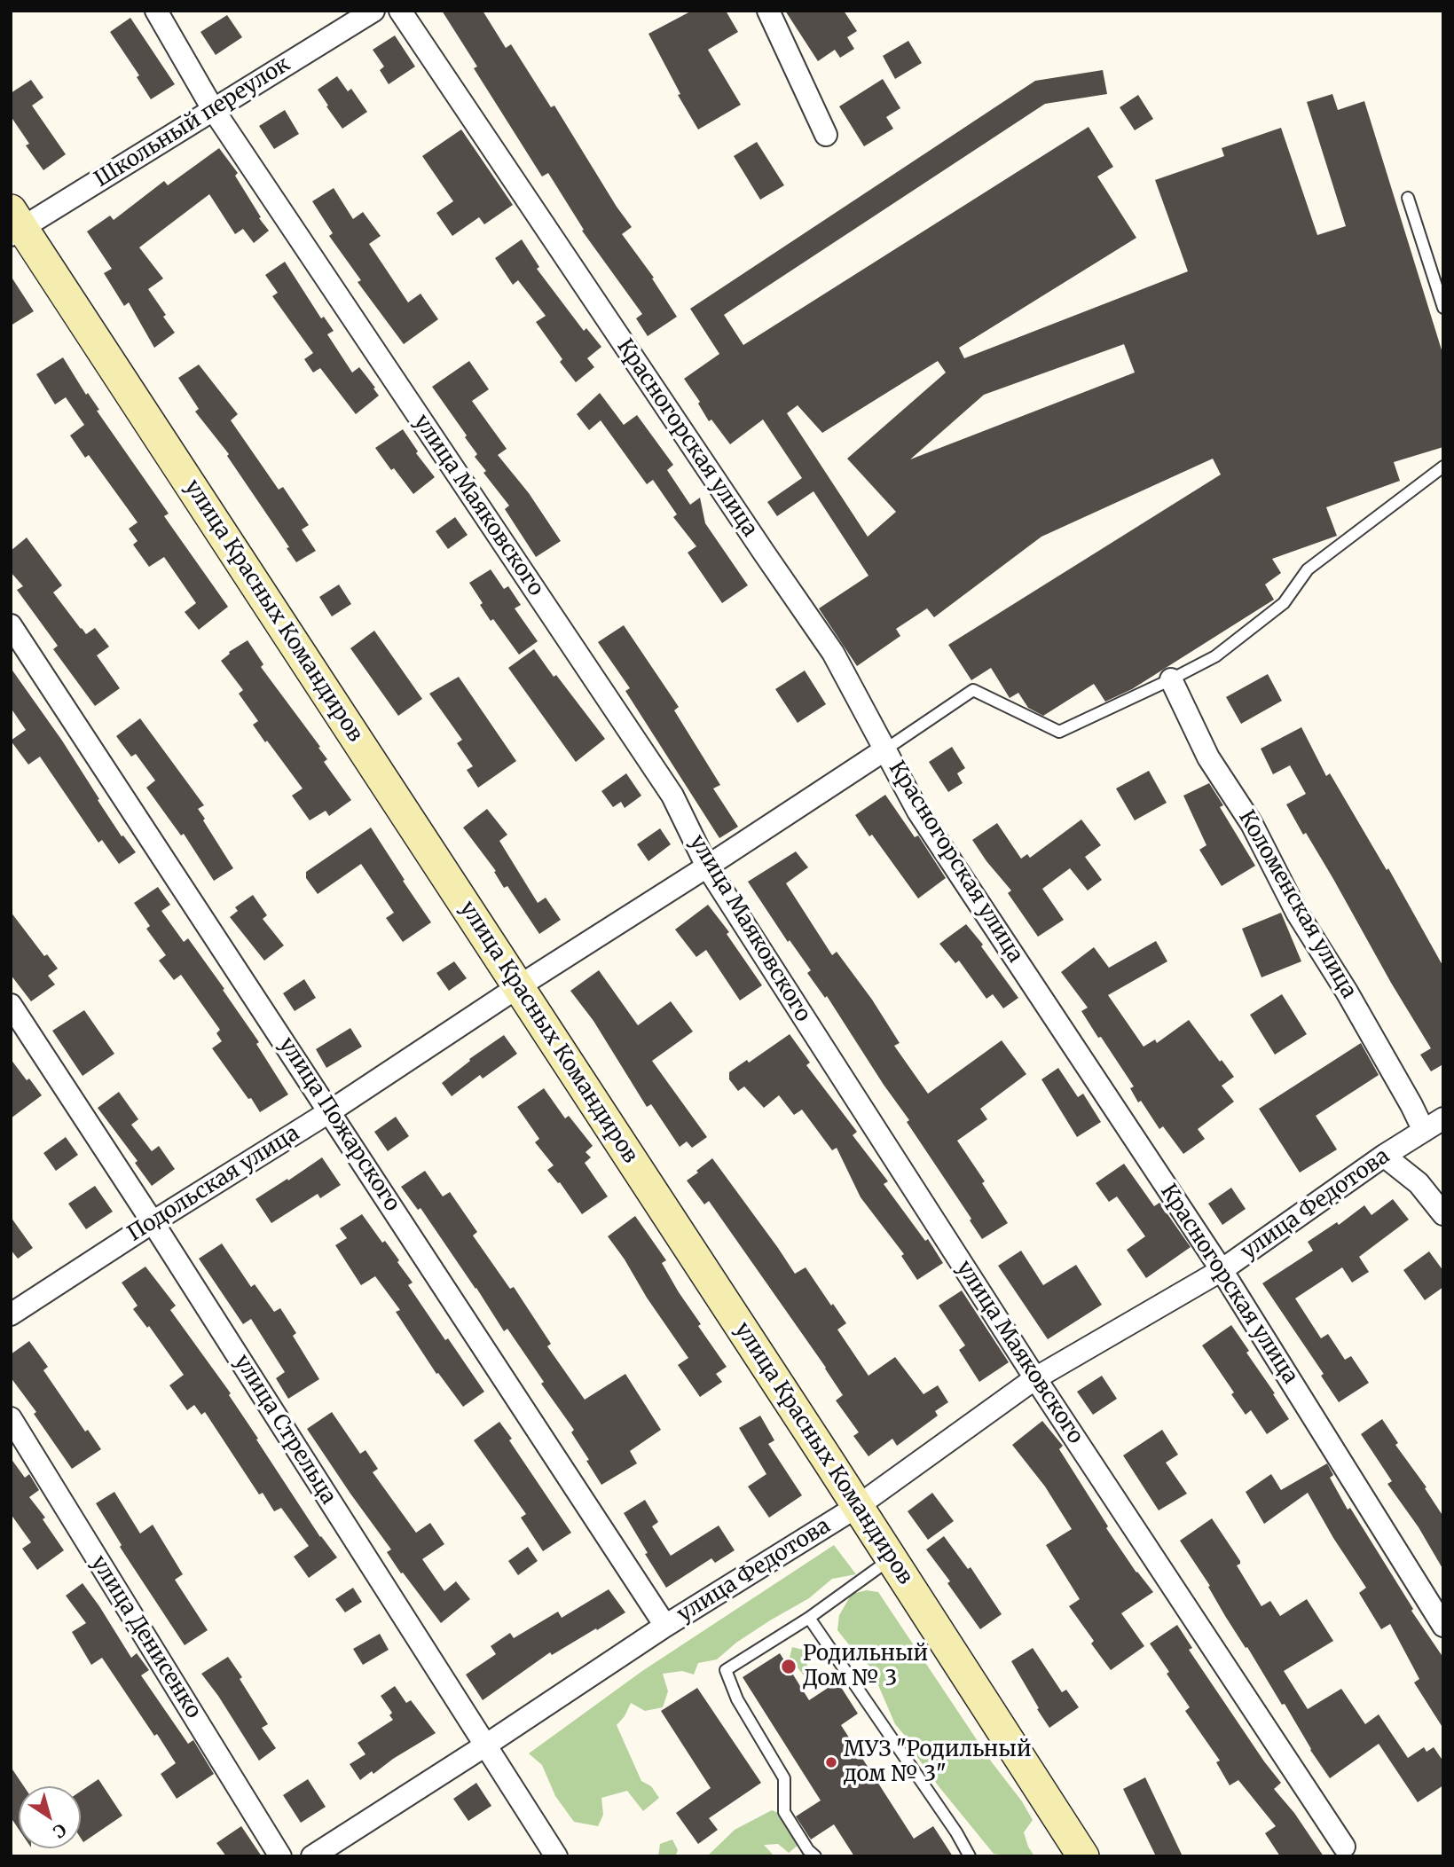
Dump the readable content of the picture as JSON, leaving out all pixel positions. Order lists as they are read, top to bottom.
{
  "streets": {
    "street": [
      "Школьный переулок",
      "Красногорская улица",
      "улица Маяковского",
      "улица Красных Командиров",
      "Коломенская улица",
      "улица Пожарского",
      "Подольская улица",
      "улица Федотова",
      "улица Стрельца",
      "улица Денисенко"
    ]
  },
  "crossings": [
    ["Школьный переулок", "улица Маяковского"],
    ["Школьный переулок", "улица Красных Командиров"],
    ["Красногорская улица", "Подольская улица"],
    ["Красногорская улица", "улица Федотова"],
    ["улица Маяковского", "Подольская улица"],
    ["улица Маяковского", "улица Федотова"],
    ["улица Красных Командиров", "Подольская улица"],
    ["улица Красных Командиров", "улица Федотова"],
    ["Коломенская улица", "улица Федотова"],
    ["улица Пожарского", "Подольская улица"],
    ["улица Пожарского", "улица Федотова"],
    ["Подольская улица", "улица Стрельца"],
    ["улица Федотова", "улица Стрельца"]
  ],
  "places": ["Родильный Дом № 3", "МУЗ \"Родильный дом № 3\""],
  "north": "bottom right"
}
